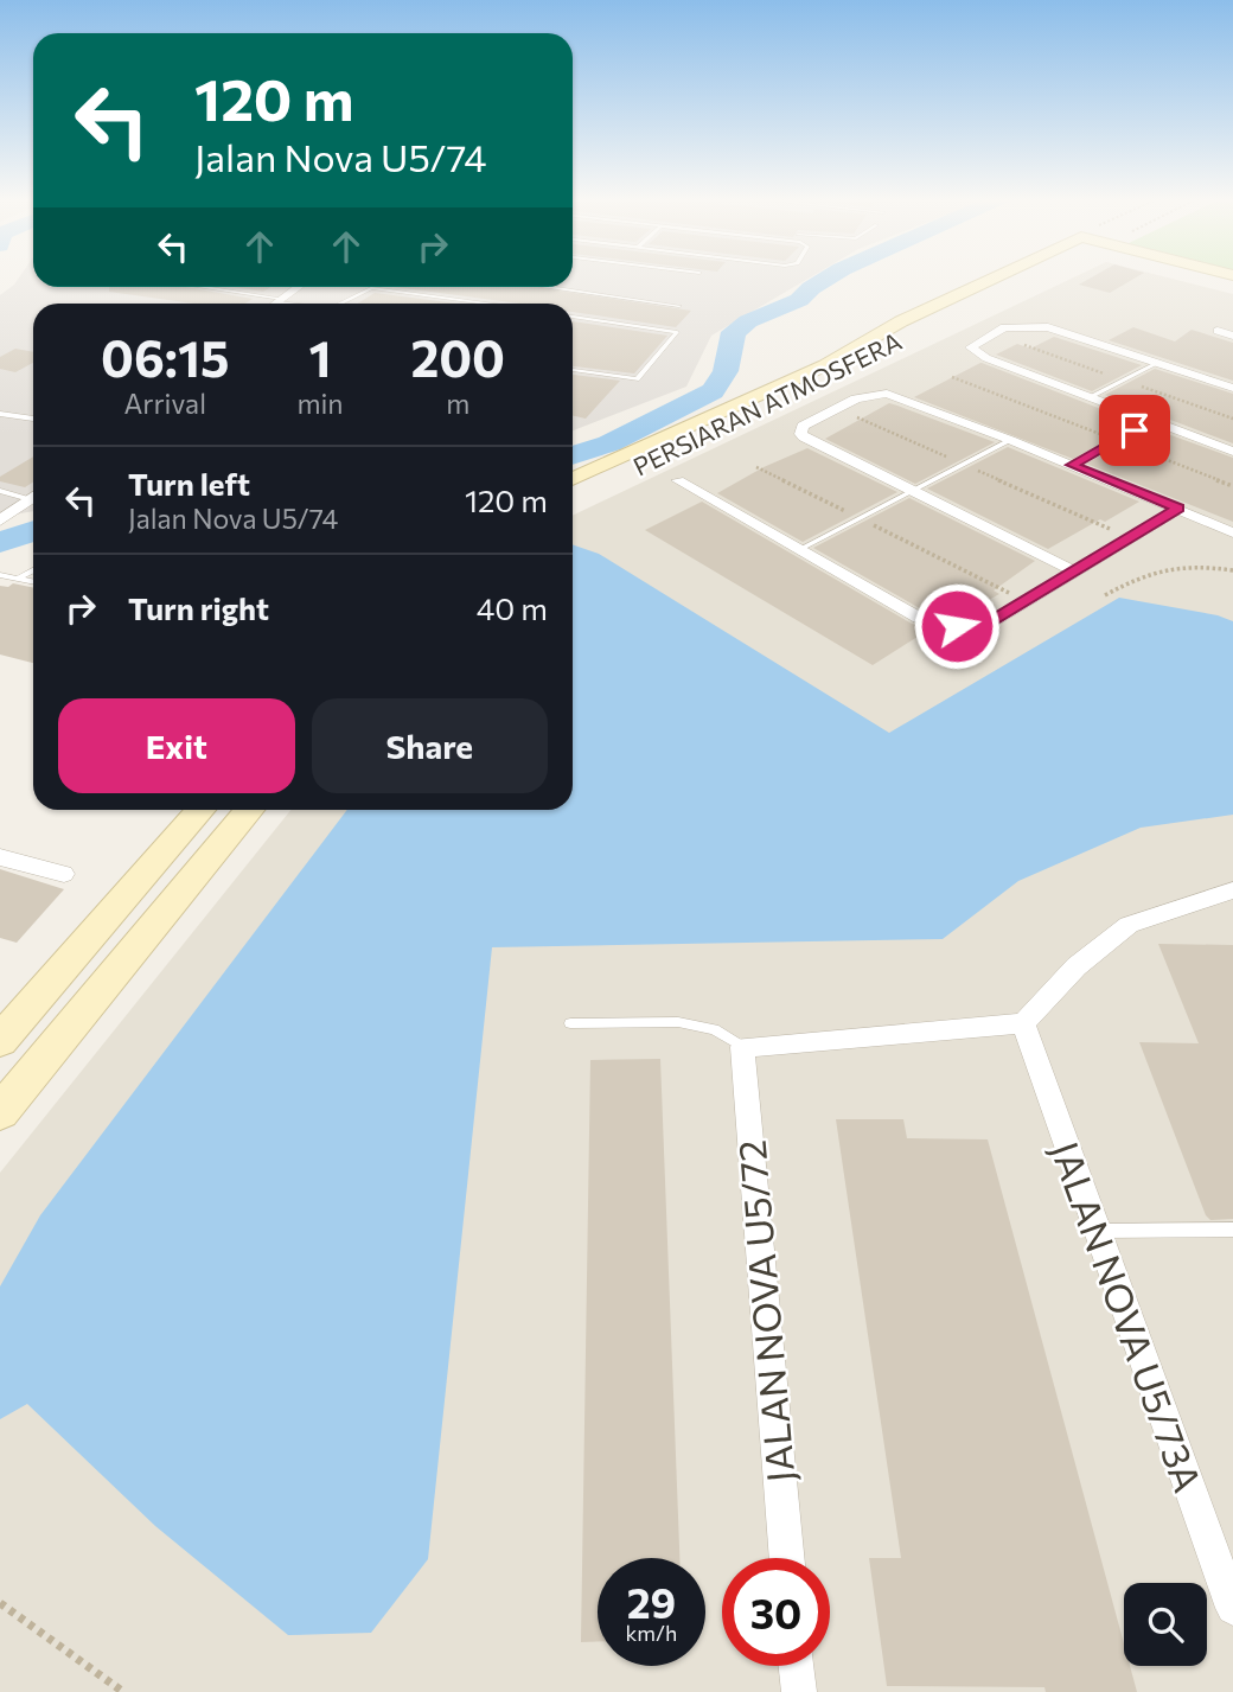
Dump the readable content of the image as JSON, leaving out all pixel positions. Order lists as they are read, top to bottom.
{
  "streets": {
    "street": ["PERSIARAN ATMOSFERA", "JALAN NOVA U5/72", "JALAN NOVA U5/73A"]
  },
  "page": {
    "turn": ["120 m", "Jalan Nova U5/74"],
    "eta": [
      "06:15",
      "Arrival",
      "1",
      "min",
      "200",
      "m"
    ],
    "list": [
      {
        "name": "Turn left",
        "note": "Jalan Nova U5/74",
        "value": "120 m"
      },
      {
        "name": "Turn right",
        "value": "40 m"
      }
    ],
    "buttons": ["Exit", "Share"],
    "speed": "29 km/h",
    "limit": "30"
  }
}
